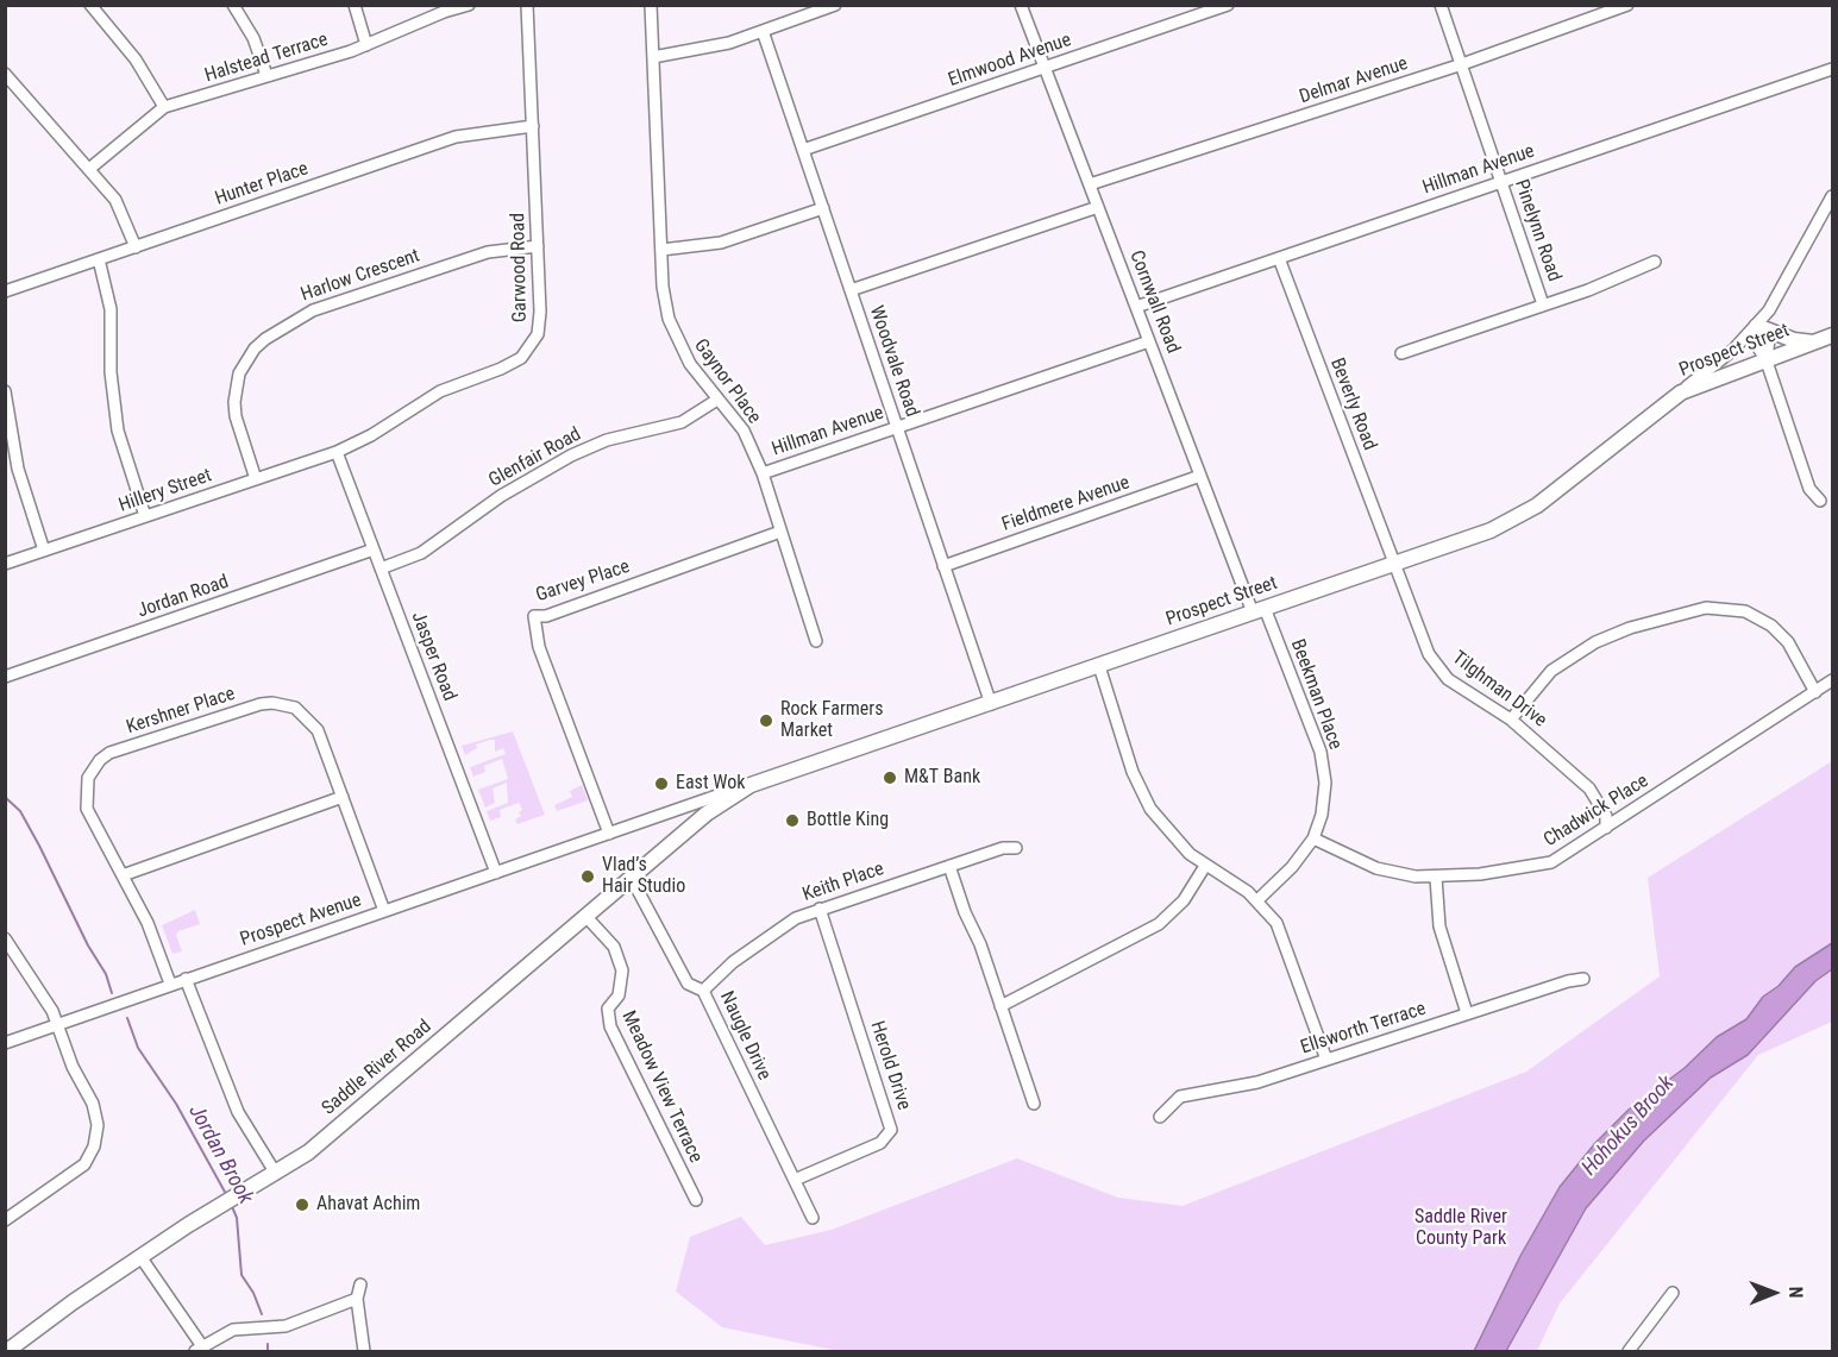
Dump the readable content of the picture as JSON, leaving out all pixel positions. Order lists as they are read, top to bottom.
{
  "streets": {
    "main road": ["Prospect Street", "Saddle River Road"],
    "street": [
      "Halstead Terrace",
      "Elmwood Avenue",
      "Delmar Avenue",
      "Hillman Avenue",
      "Hunter Place",
      "Pinelynn Road",
      "Garwood Road",
      "Harlow Crescent",
      "Cornwall Road",
      "Woodvale Road",
      "Gaynor Place",
      "Beverly Road",
      "Glenfair Road",
      "Hillery Street",
      "Fieldmere Avenue",
      "Garvey Place",
      "Jordan Road",
      "Jasper Road",
      "Tilghman Drive",
      "Beekman Place",
      "Kershner Place",
      "Chadwick Place",
      "Keith Place",
      "Prospect Avenue",
      "Ellsworth Terrace",
      "Naugle Drive",
      "Herold Drive",
      "Meadow View Terrace"
    ]
  },
  "crossings": [
    ["Elmwood Avenue", "Cornwall Road"],
    ["Elmwood Avenue", "Woodvale Road"],
    ["Delmar Avenue", "Pinelynn Road"],
    ["Delmar Avenue", "Cornwall Road"],
    ["Hillman Avenue", "Pinelynn Road"],
    ["Hillman Avenue", "Cornwall Road"],
    ["Hillman Avenue", "Woodvale Road"],
    ["Hillman Avenue", "Gaynor Place"],
    ["Hillman Avenue", "Beverly Road"],
    ["Hunter Place", "Garwood Road"],
    ["Garwood Road", "Harlow Crescent"],
    ["Garwood Road", "Hillery Street"],
    ["Garwood Road", "Jasper Road"],
    ["Harlow Crescent", "Hillery Street"],
    ["Cornwall Road", "Prospect Street"],
    ["Cornwall Road", "Fieldmere Avenue"],
    ["Cornwall Road", "Beekman Place"],
    ["Prospect Street", "Woodvale Road"],
    ["Prospect Street", "Beverly Road"],
    ["Prospect Street", "Garvey Place"],
    ["Prospect Street", "Tilghman Drive"],
    ["Prospect Street", "Beekman Place"],
    ["Prospect Street", "Prospect Avenue"],
    ["Prospect Street", "Saddle River Road"],
    ["Woodvale Road", "Fieldmere Avenue"],
    ["Gaynor Place", "Glenfair Road"],
    ["Gaynor Place", "Garvey Place"],
    ["Beverly Road", "Tilghman Drive"],
    ["Glenfair Road", "Jasper Road"],
    ["Hillery Street", "Jasper Road"],
    ["Garvey Place", "Prospect Avenue"],
    ["Jordan Road", "Jasper Road"],
    ["Jasper Road", "Prospect Avenue"],
    ["Tilghman Drive", "Chadwick Place"],
    ["Beekman Place", "Chadwick Place"],
    ["Kershner Place", "Prospect Avenue"],
    ["Keith Place", "Naugle Drive"],
    ["Keith Place", "Herold Drive"],
    ["Naugle Drive", "Herold Drive"],
    ["Naugle Drive", "Saddle River Road"],
    ["Saddle River Road", "Meadow View Terrace"]
  ],
  "water": ["Hohokus Brook", "Jordan Brook"],
  "parks": ["Saddle River County Park"],
  "places": [
    "Rock Farmers Market",
    "M&T Bank",
    "East Wok",
    "Bottle King",
    "Vlad’s Hair Studio",
    "Ahavat Achim"
  ],
  "north": "right"
}
